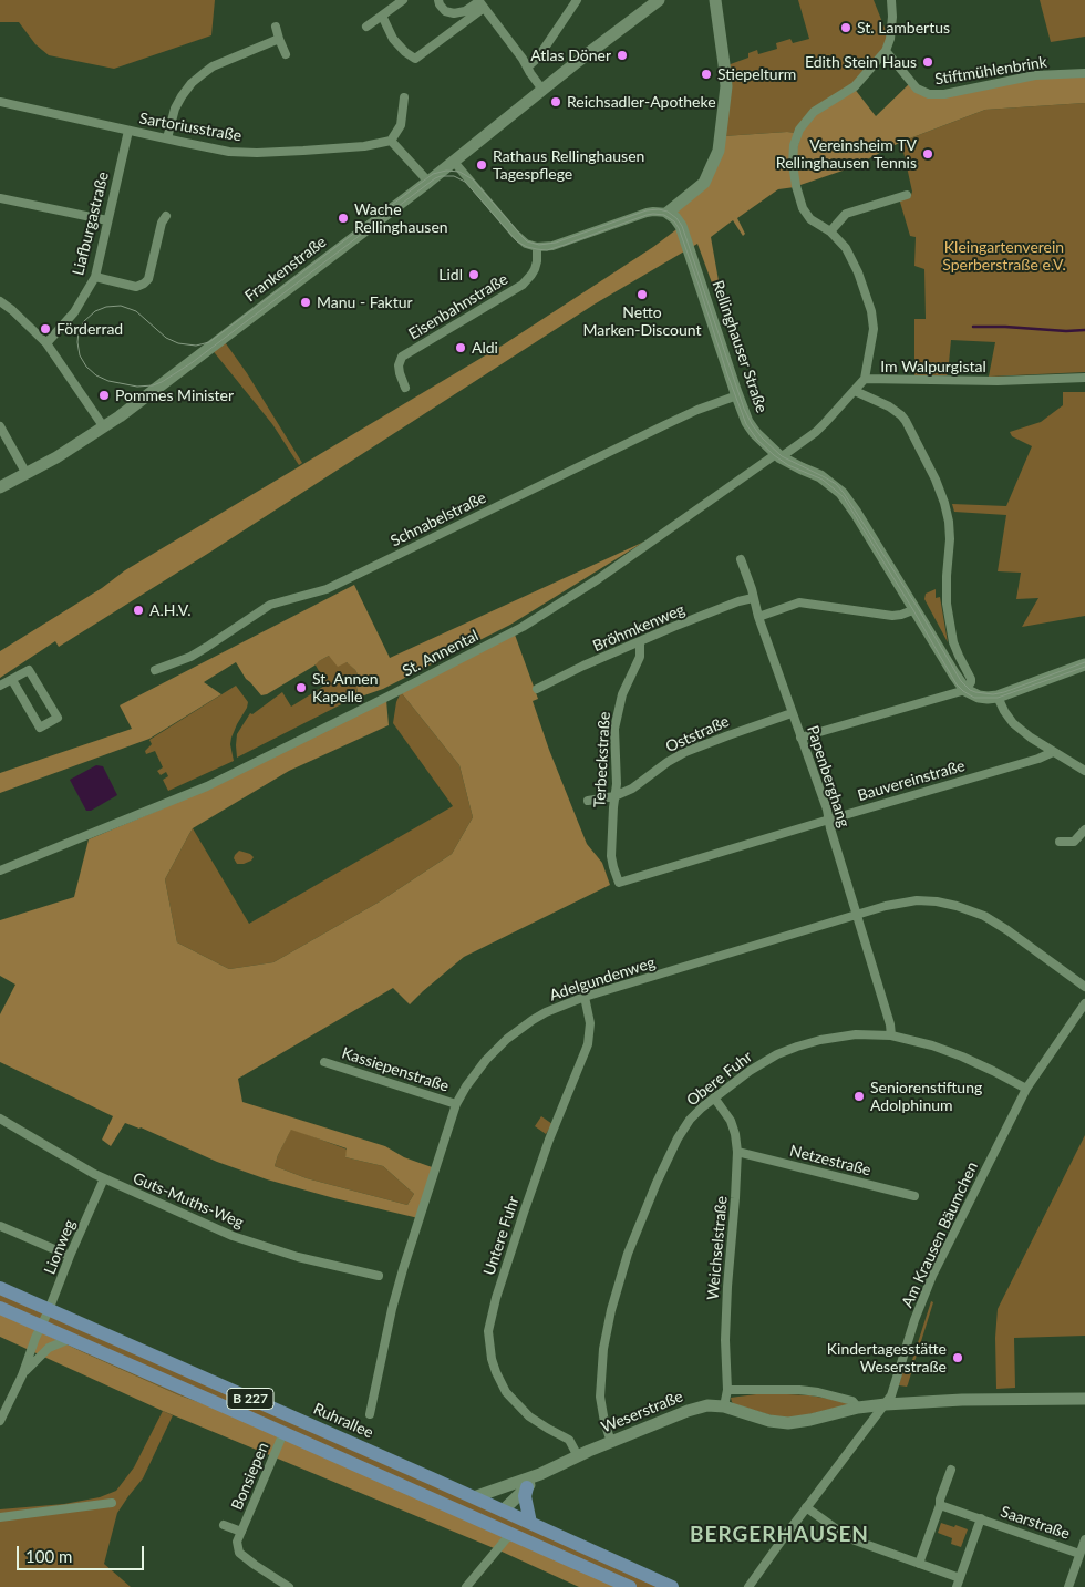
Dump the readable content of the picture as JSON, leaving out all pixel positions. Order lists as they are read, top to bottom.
{
  "streets": {
    "main road": [
      "Frankenstraße",
      "Rellinghauser Straße",
      "B 227",
      "Weserstraße",
      "Ruhrallee"
    ],
    "street": [
      "Stiftmühlenbrink",
      "Sartoriusstraße",
      "Liafburgastraße",
      "Eisenbahnstraße",
      "Im Walpurgistal",
      "Schnabelstraße",
      "Bröhmkenweg",
      "St. Annental",
      "Oststraße",
      "Terbeckstraße",
      "Papenberghang",
      "Bauvereinstraße",
      "Adelgundenweg",
      "Kassiepenstraße",
      "Obere Fuhr",
      "Netzestraße",
      "Guts-Muths-Weg",
      "Am Krausen Bäumchen",
      "Untere Fuhr",
      "Lionweg",
      "Weichselstraße",
      "Bonsiepen",
      "Saarstraße"
    ]
  },
  "crossings": [
    ["Sartoriusstraße", "Liafburgastraße"],
    ["Rellinghauser Straße", "Im Walpurgistal"],
    ["Rellinghauser Straße", "Schnabelstraße"],
    ["Rellinghauser Straße", "St. Annental"],
    ["Im Walpurgistal", "St. Annental"],
    ["Bröhmkenweg", "Terbeckstraße"],
    ["Bröhmkenweg", "Papenberghang"],
    ["Oststraße", "Terbeckstraße"],
    ["Oststraße", "Papenberghang"],
    ["Terbeckstraße", "Bauvereinstraße"],
    ["Papenberghang", "Bauvereinstraße"],
    ["Papenberghang", "Adelgundenweg"],
    ["Papenberghang", "Obere Fuhr"],
    ["Adelgundenweg", "Kassiepenstraße"],
    ["Adelgundenweg", "Untere Fuhr"],
    ["Obere Fuhr", "Am Krausen Bäumchen"],
    ["Obere Fuhr", "Weichselstraße"],
    ["Obere Fuhr", "Weserstraße"],
    ["Netzestraße", "Weichselstraße"],
    ["Guts-Muths-Weg", "Lionweg"],
    ["Am Krausen Bäumchen", "Weserstraße"],
    ["Untere Fuhr", "Weserstraße"],
    ["Lionweg", "B 227"],
    ["Lionweg", "Ruhrallee"],
    ["Weichselstraße", "Weserstraße"],
    ["B 227", "Bonsiepen"],
    ["Weserstraße", "Ruhrallee"]
  ],
  "districts": ["BERGERHAUSEN"],
  "parks": ["Kleingartenverein Sperberstraße e.V."],
  "places": [
    "St. Lambertus",
    "Atlas Döner",
    "Edith Stein Haus",
    "Stiepelturm",
    "Reichsadler-Apotheke",
    "Vereinsheim TV Rellinghausen Tennis",
    "Rathaus Rellinghausen Tagespflege",
    "Wache Rellinghausen",
    "Lidl",
    "Netto Marken-Discount",
    "Manu - Faktur",
    "Förderrad",
    "Aldi",
    "Pommes Minister",
    "A.H.V.",
    "St. Annen Kapelle",
    "Seniorenstiftung Adolphinum",
    "Kindertagesstätte Weserstraße"
  ],
  "scale_bar": "100 m"
}
